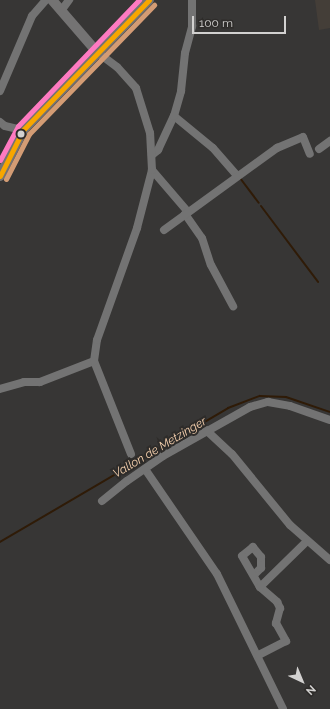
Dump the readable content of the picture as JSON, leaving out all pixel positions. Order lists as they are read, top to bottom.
{
  "water": ["Vallon de Metzinger"],
  "scale_bar": "100 m",
  "north": "bottom right"
}
